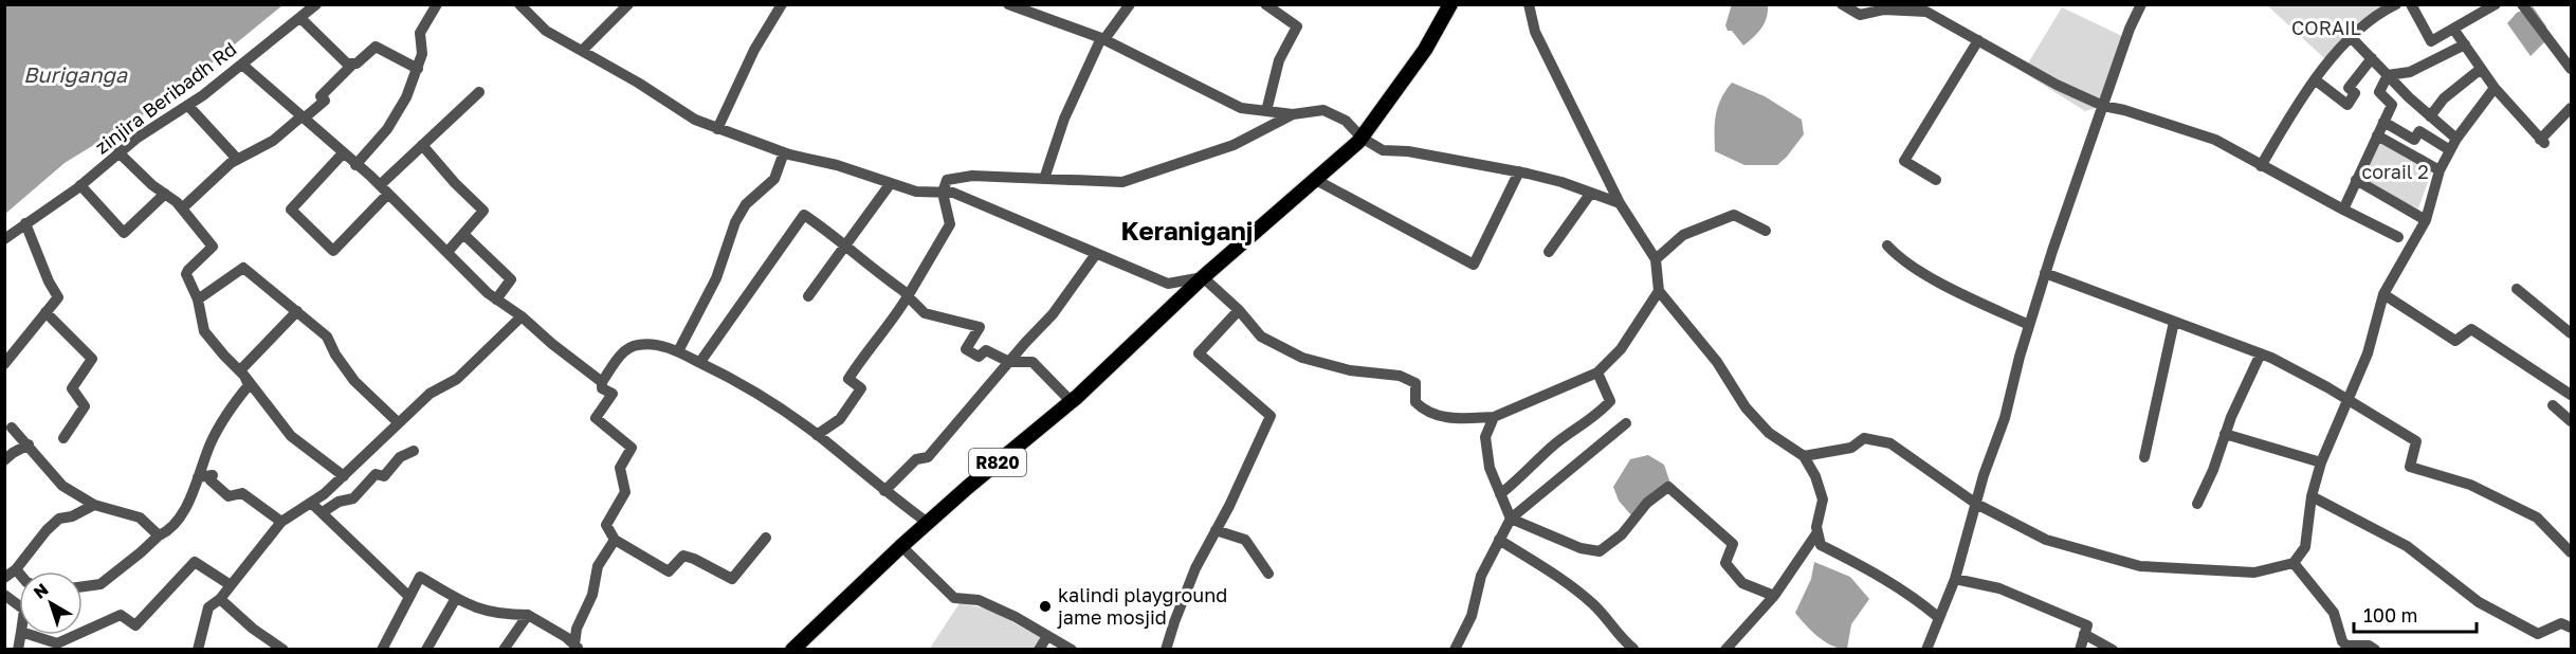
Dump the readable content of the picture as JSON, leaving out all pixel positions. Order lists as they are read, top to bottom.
{
  "streets": {
    "main road": ["R820"],
    "street": ["zinjira Beribadh Rd"]
  },
  "districts": ["Keraniganj"],
  "water": ["Buriganga"],
  "parks": ["CORAIL", "corail 2"],
  "places": ["kalindi playground jame mosjid"],
  "scale_bar": "100 m",
  "north": "top left"
}
